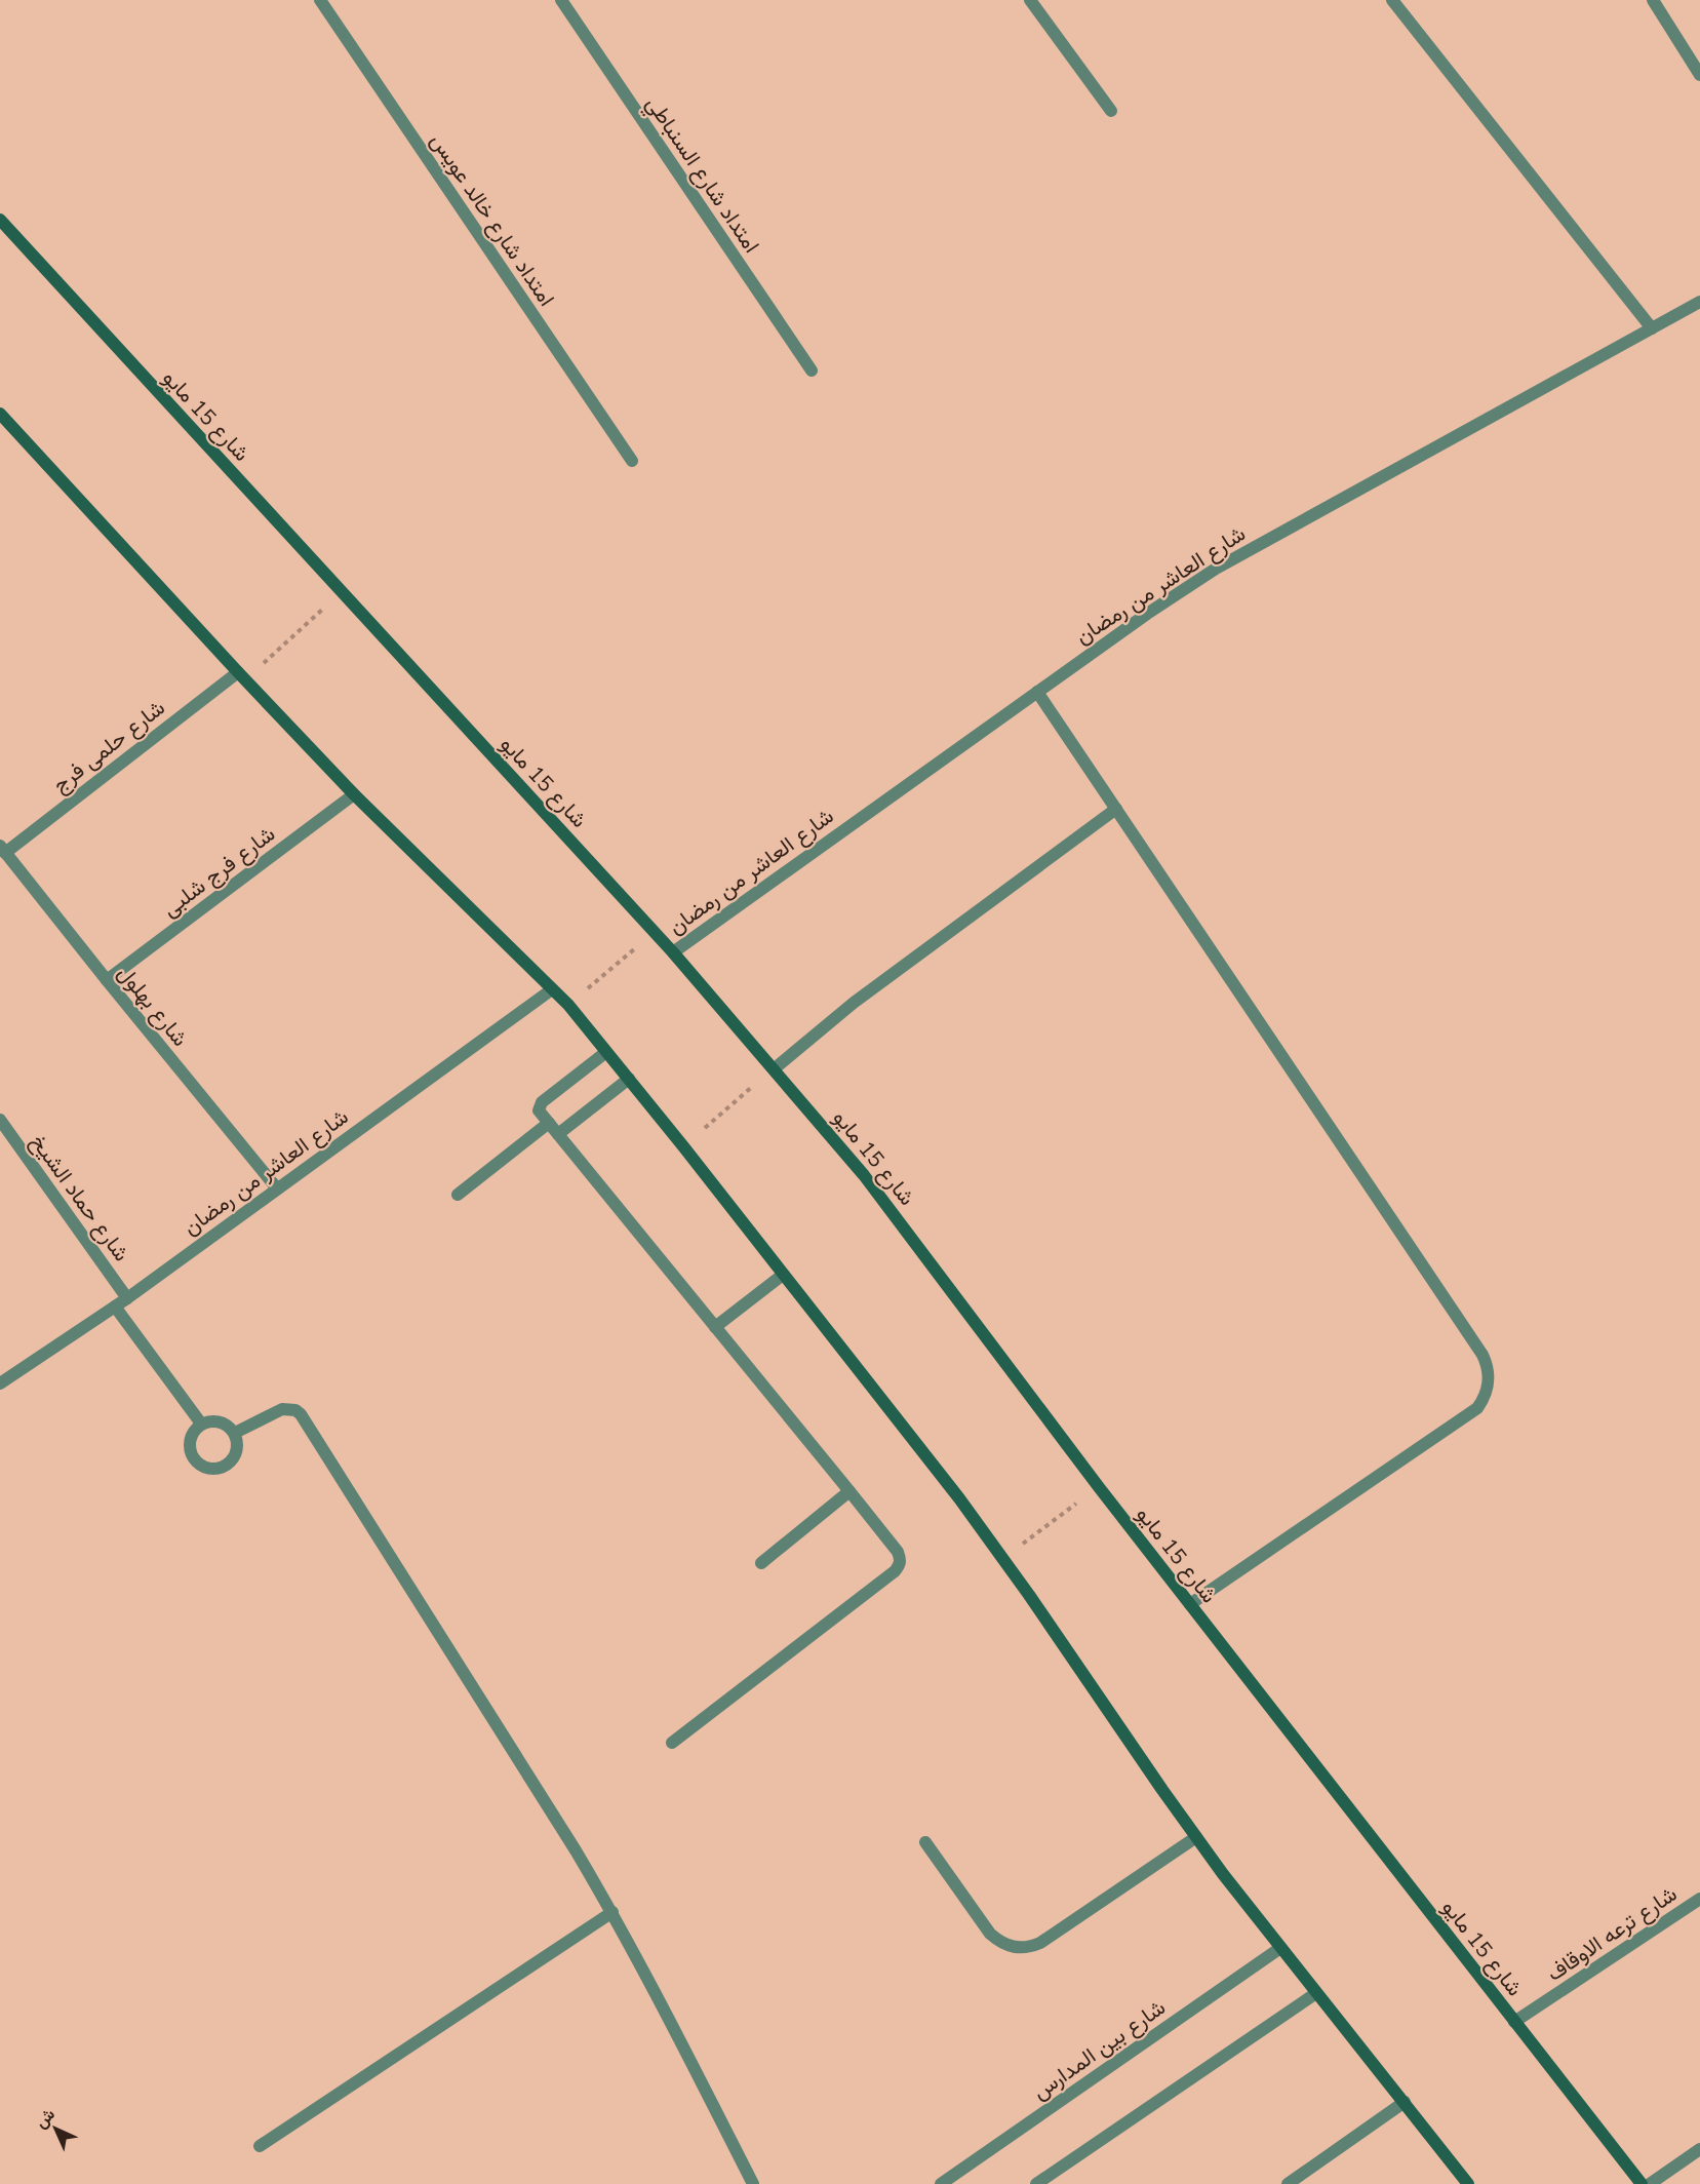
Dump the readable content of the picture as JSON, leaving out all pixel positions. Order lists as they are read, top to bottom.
{
  "streets": {
    "main road": ["شارع 15 مايو"],
    "street": [
      "امتداد شارع السنباطي",
      "امتداد شارع خالد عويس",
      "شارع العاشر من رمضان",
      "شارع حلمى فرج",
      "شارع فرج شلبى",
      "شارع بهلول",
      "شارع حماد الشيخ",
      "شارع ترعه الاوقاف",
      "شارع بين المدارس"
    ]
  },
  "crossings": [
    ["شارع 15 مايو", "شارع العاشر من رمضان"],
    ["شارع 15 مايو", "شارع ترعه الاوقاف"],
    ["شارع العاشر من رمضان", "شارع بهلول"],
    ["شارع العاشر من رمضان", "شارع حماد الشيخ"],
    ["شارع حلمى فرج", "شارع بهلول"],
    ["شارع فرج شلبى", "شارع بهلول"]
  ],
  "north": "top left"
}
